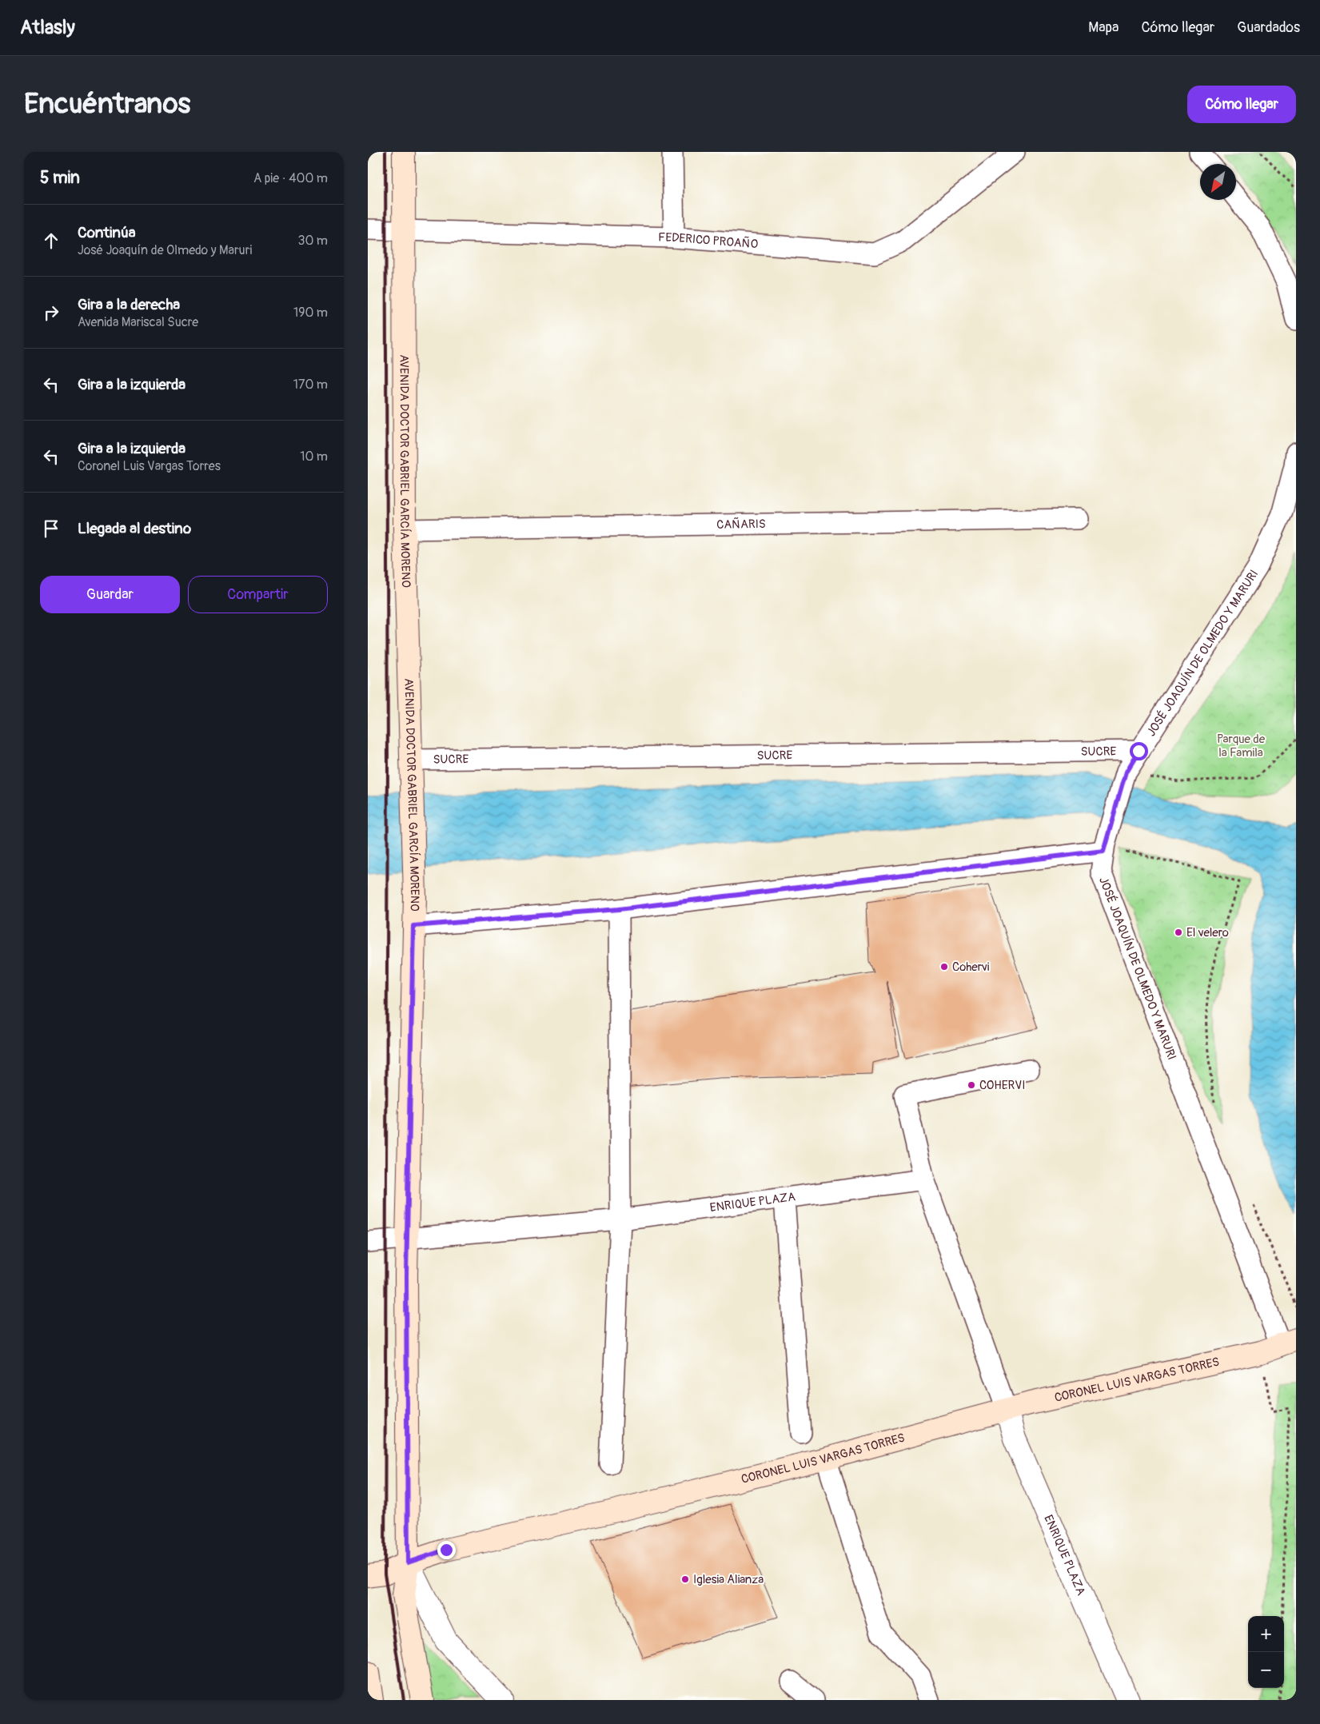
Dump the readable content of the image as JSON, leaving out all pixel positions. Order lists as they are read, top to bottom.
{
  "streets": {
    "main road": ["AVENIDA DOCTOR GABRIEL GARCÍA MORENO", "CORONEL LUIS VARGAS TORRES"],
    "street": [
      "FEDERICO PROAÑO",
      "CAÑARIS",
      "JOSÉ JOAQUÍN DE OLMEDO Y MARURI",
      "SUCRE",
      "ENRIQUE PLAZA"
    ]
  },
  "crossings": [
    ["FEDERICO PROAÑO", "AVENIDA DOCTOR GABRIEL GARCÍA MORENO"],
    ["AVENIDA DOCTOR GABRIEL GARCÍA MORENO", "CAÑARIS"],
    ["AVENIDA DOCTOR GABRIEL GARCÍA MORENO", "SUCRE"],
    ["AVENIDA DOCTOR GABRIEL GARCÍA MORENO", "ENRIQUE PLAZA"],
    ["AVENIDA DOCTOR GABRIEL GARCÍA MORENO", "CORONEL LUIS VARGAS TORRES"],
    ["JOSÉ JOAQUÍN DE OLMEDO Y MARURI", "SUCRE"],
    ["JOSÉ JOAQUÍN DE OLMEDO Y MARURI", "CORONEL LUIS VARGAS TORRES"],
    ["ENRIQUE PLAZA", "CORONEL LUIS VARGAS TORRES"]
  ],
  "parks": ["Parque de la Famila"],
  "places": [
    "El velero",
    "Cohervi",
    "COHERVI",
    "Iglesia Alianza"
  ],
  "north": "bottom left",
  "page": {
    "header": "Atlasly",
    "nav": ["Mapa", "Cómo llegar", "Guardados"],
    "buttons": [
      "Cómo llegar",
      ["Guardar", "Compartir"]
    ],
    "title": "Encuéntranos",
    "heading": ["5 min", "A pie · 400 m"],
    "list": [
      ["Continúa", "José Joaquín de Olmedo y Maruri", "30 m"],
      ["Gira a la derecha", "Avenida Mariscal Sucre", "190 m"],
      ["Gira a la izquierda", "170 m"],
      ["Gira a la izquierda", "Coronel Luis Vargas Torres", "10 m"],
      "Llegada al destino"
    ],
    "map_buttons": ["+", "−"]
  }
}
